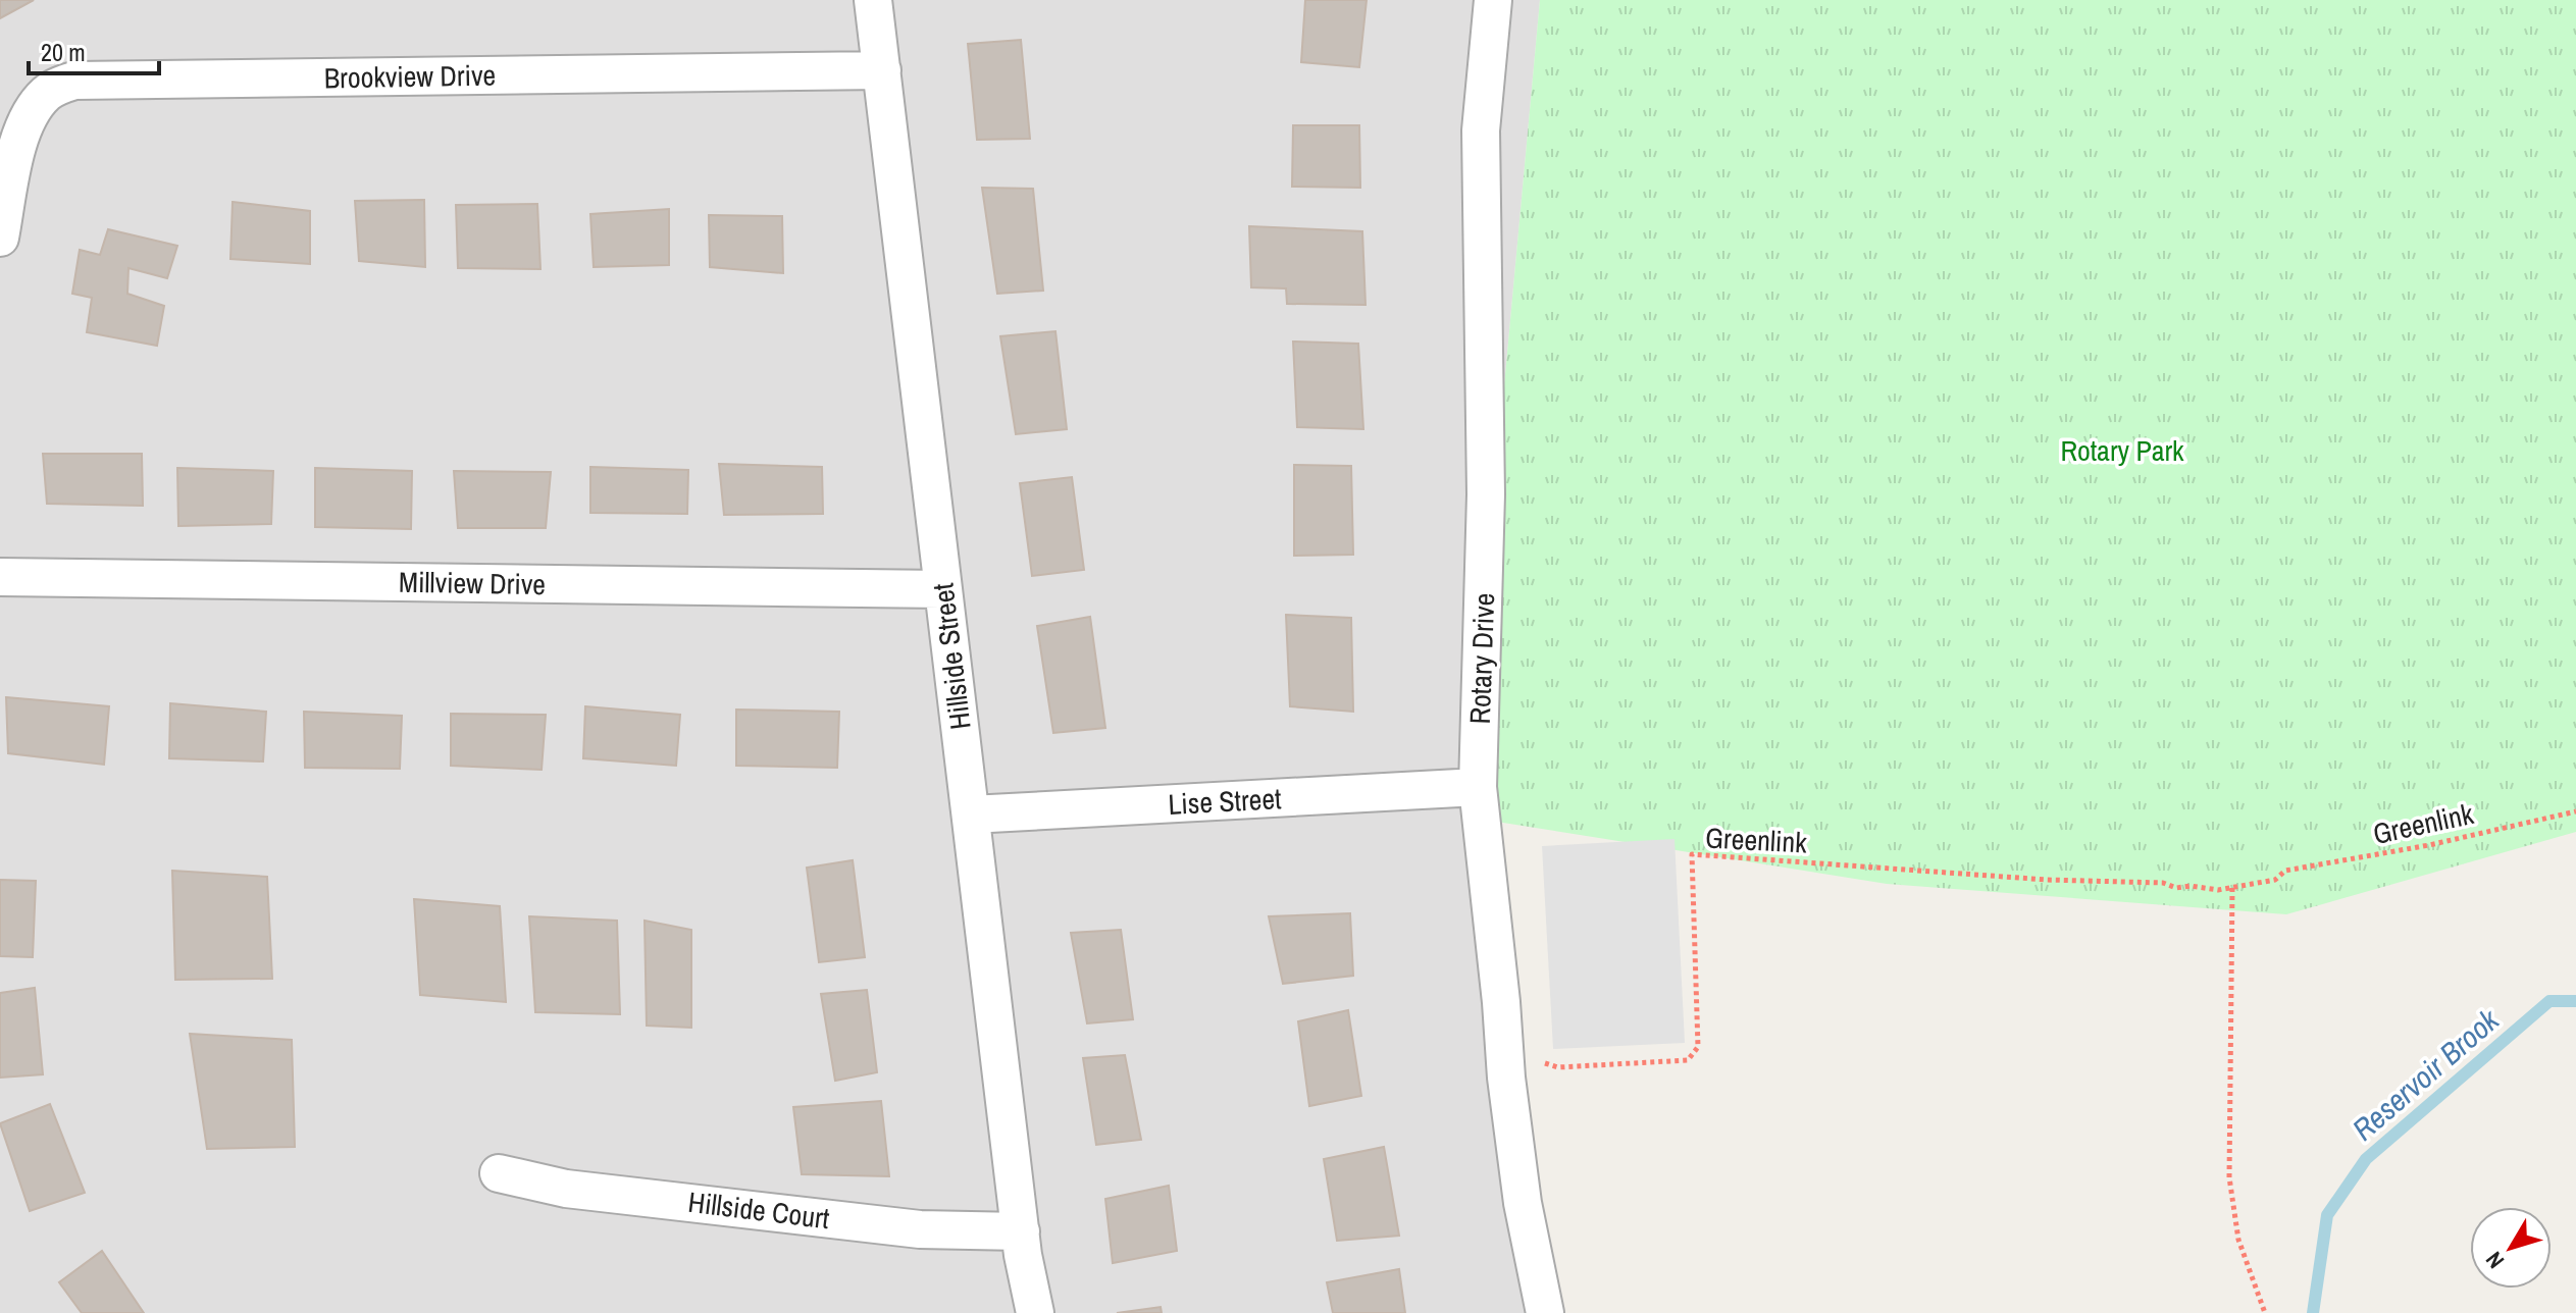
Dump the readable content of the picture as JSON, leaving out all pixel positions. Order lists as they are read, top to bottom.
{
  "streets": {
    "street": [
      "Brookview Drive",
      "Millview Drive",
      "Hillside Street",
      "Rotary Drive",
      "Lise Street",
      "Hillside Court"
    ],
    "path": ["Greenlink"]
  },
  "crossings": [
    ["Brookview Drive", "Hillside Street"],
    ["Millview Drive", "Hillside Street"],
    ["Hillside Street", "Lise Street"],
    ["Hillside Street", "Hillside Court"],
    ["Rotary Drive", "Lise Street"]
  ],
  "water": ["Reservoir Brook"],
  "parks": ["Rotary Park"],
  "scale_bar": "20 m",
  "north": "bottom left"
}
